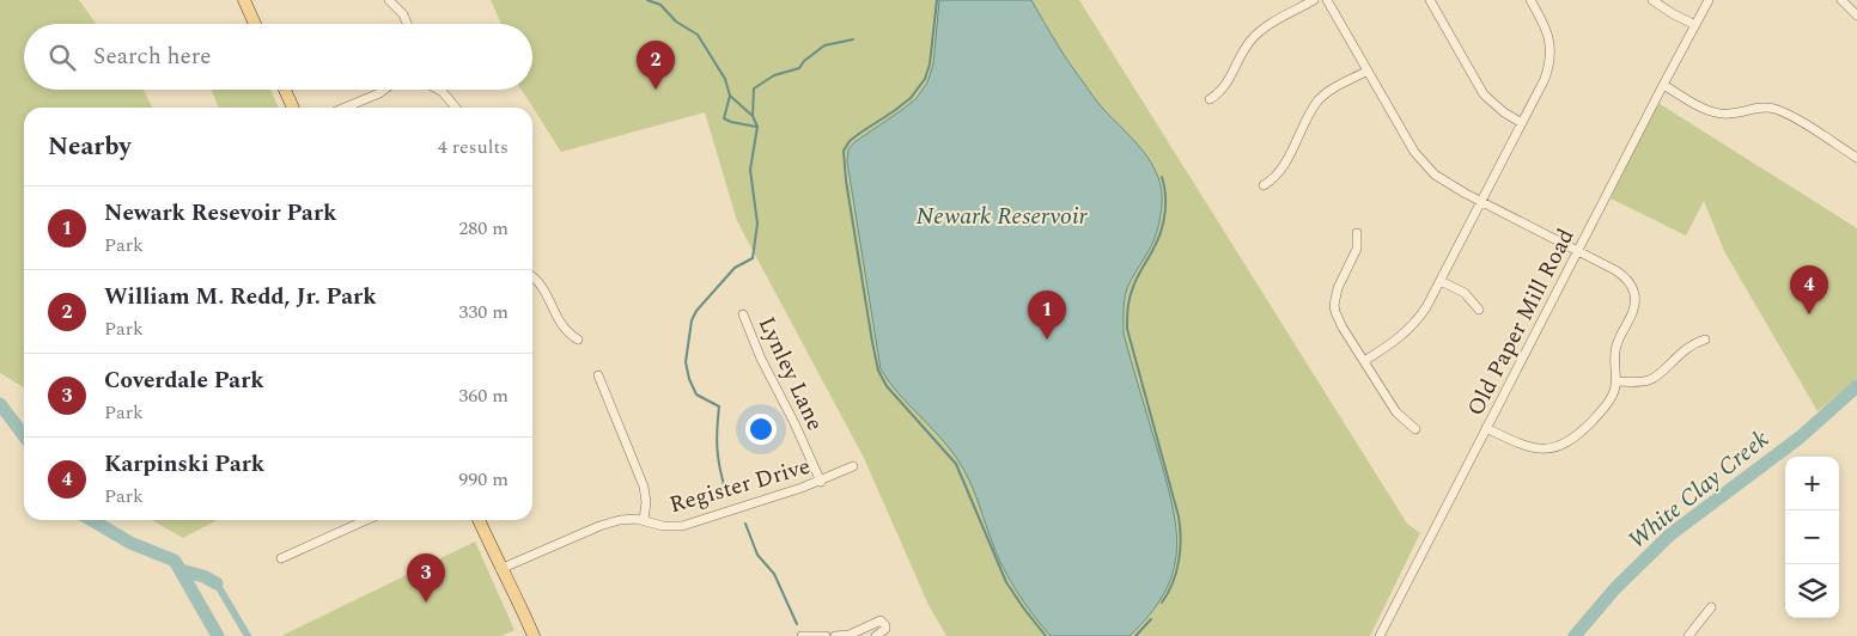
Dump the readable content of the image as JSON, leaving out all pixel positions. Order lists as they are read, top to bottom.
{
  "streets": {
    "street": ["Old Paper Mill Road", "Lynley Lane", "Register Drive"]
  },
  "crossings": [
    ["Lynley Lane", "Register Drive"]
  ],
  "water": ["Newark Reservoir", "White Clay Creek"],
  "page": {
    "search": "Search here",
    "pins": [
      "2",
      "4",
      "1",
      "3"
    ],
    "heading": ["Nearby", "4 results"],
    "list": [
      {
        "mark": "1",
        "name": "Newark Resevoir Park",
        "note": "Park",
        "value": "280 m"
      },
      {
        "mark": "2",
        "name": "William M. Redd, Jr. Park",
        "note": "Park",
        "value": "330 m"
      },
      {
        "mark": "3",
        "name": "Coverdale Park",
        "note": "Park",
        "value": "360 m"
      },
      {
        "mark": "4",
        "name": "Karpinski Park",
        "note": "Park",
        "value": "990 m"
      }
    ],
    "map_buttons": ["+", "−"]
  }
}
